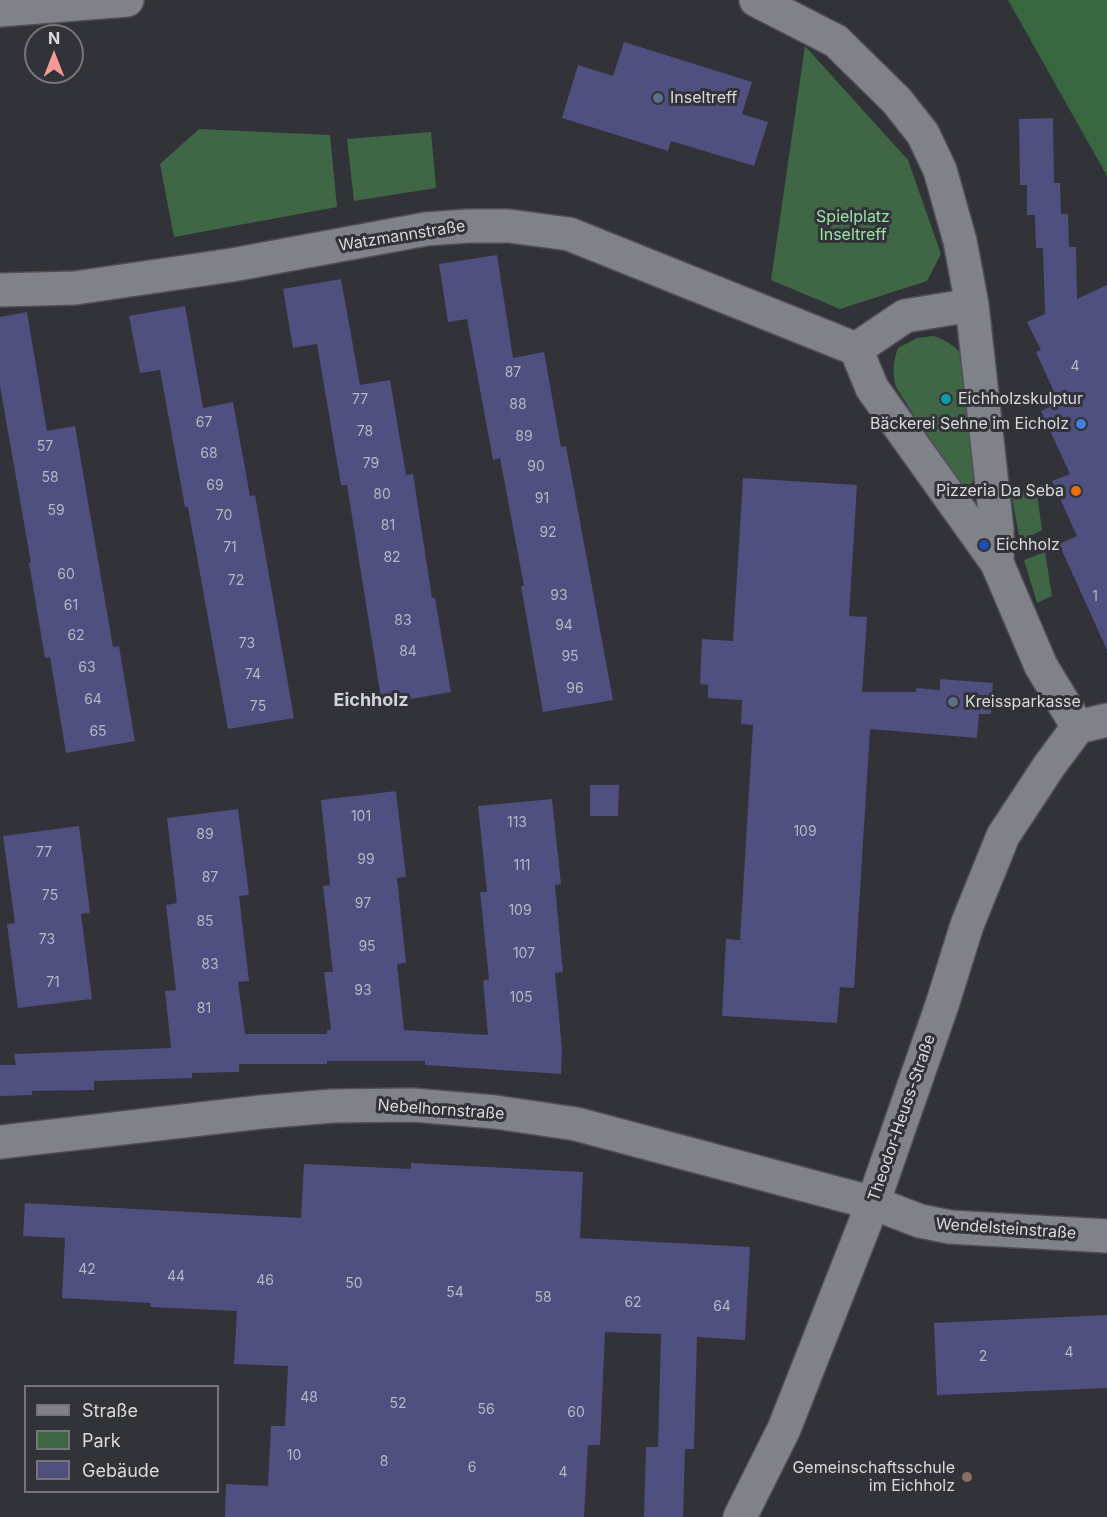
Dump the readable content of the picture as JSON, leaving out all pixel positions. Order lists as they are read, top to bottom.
{
  "streets": {
    "street": [
      "Watzmannstraße",
      "Nebelhornstraße",
      "Theodor-Heuss-Straße",
      "Wendelsteinstraße"
    ]
  },
  "crossings": [
    ["Nebelhornstraße", "Theodor-Heuss-Straße"],
    ["Nebelhornstraße", "Wendelsteinstraße"],
    ["Theodor-Heuss-Straße", "Wendelsteinstraße"]
  ],
  "districts": ["Eichholz"],
  "parks": ["Spielplatz Inseltreff"],
  "places": [
    "Inseltreff",
    "Eichholzskulptur",
    "Bäckerei Sehne im Eicholz",
    "Pizzeria Da Seba",
    "Eichholz",
    "Kreissparkasse",
    "Gemeinschaftsschule im Eichholz"
  ],
  "house_numbers": [
    "4",
    "87",
    "77",
    "88",
    "67",
    "78",
    "89",
    "57",
    "68",
    "79",
    "90",
    "58",
    "69",
    "80",
    "91",
    "59",
    "70",
    "81",
    "92",
    "71",
    "82",
    "60",
    "72",
    "93",
    "1",
    "61",
    "83",
    "94",
    "62",
    "73",
    "84",
    "95",
    "63",
    "74",
    "96",
    "64",
    "75",
    "65",
    "101",
    "113",
    "109",
    "89",
    "77",
    "99",
    "111",
    "87",
    "75",
    "97",
    "109",
    "85",
    "73",
    "95",
    "107",
    "83",
    "71",
    "93",
    "105",
    "81",
    "42",
    "44",
    "46",
    "50",
    "54",
    "58",
    "62",
    "64",
    "4",
    "2",
    "48",
    "52",
    "56",
    "60",
    "10",
    "8",
    "6",
    "4"
  ],
  "legend": ["Straße", "Park", "Gebäude"],
  "north": "top"
}
